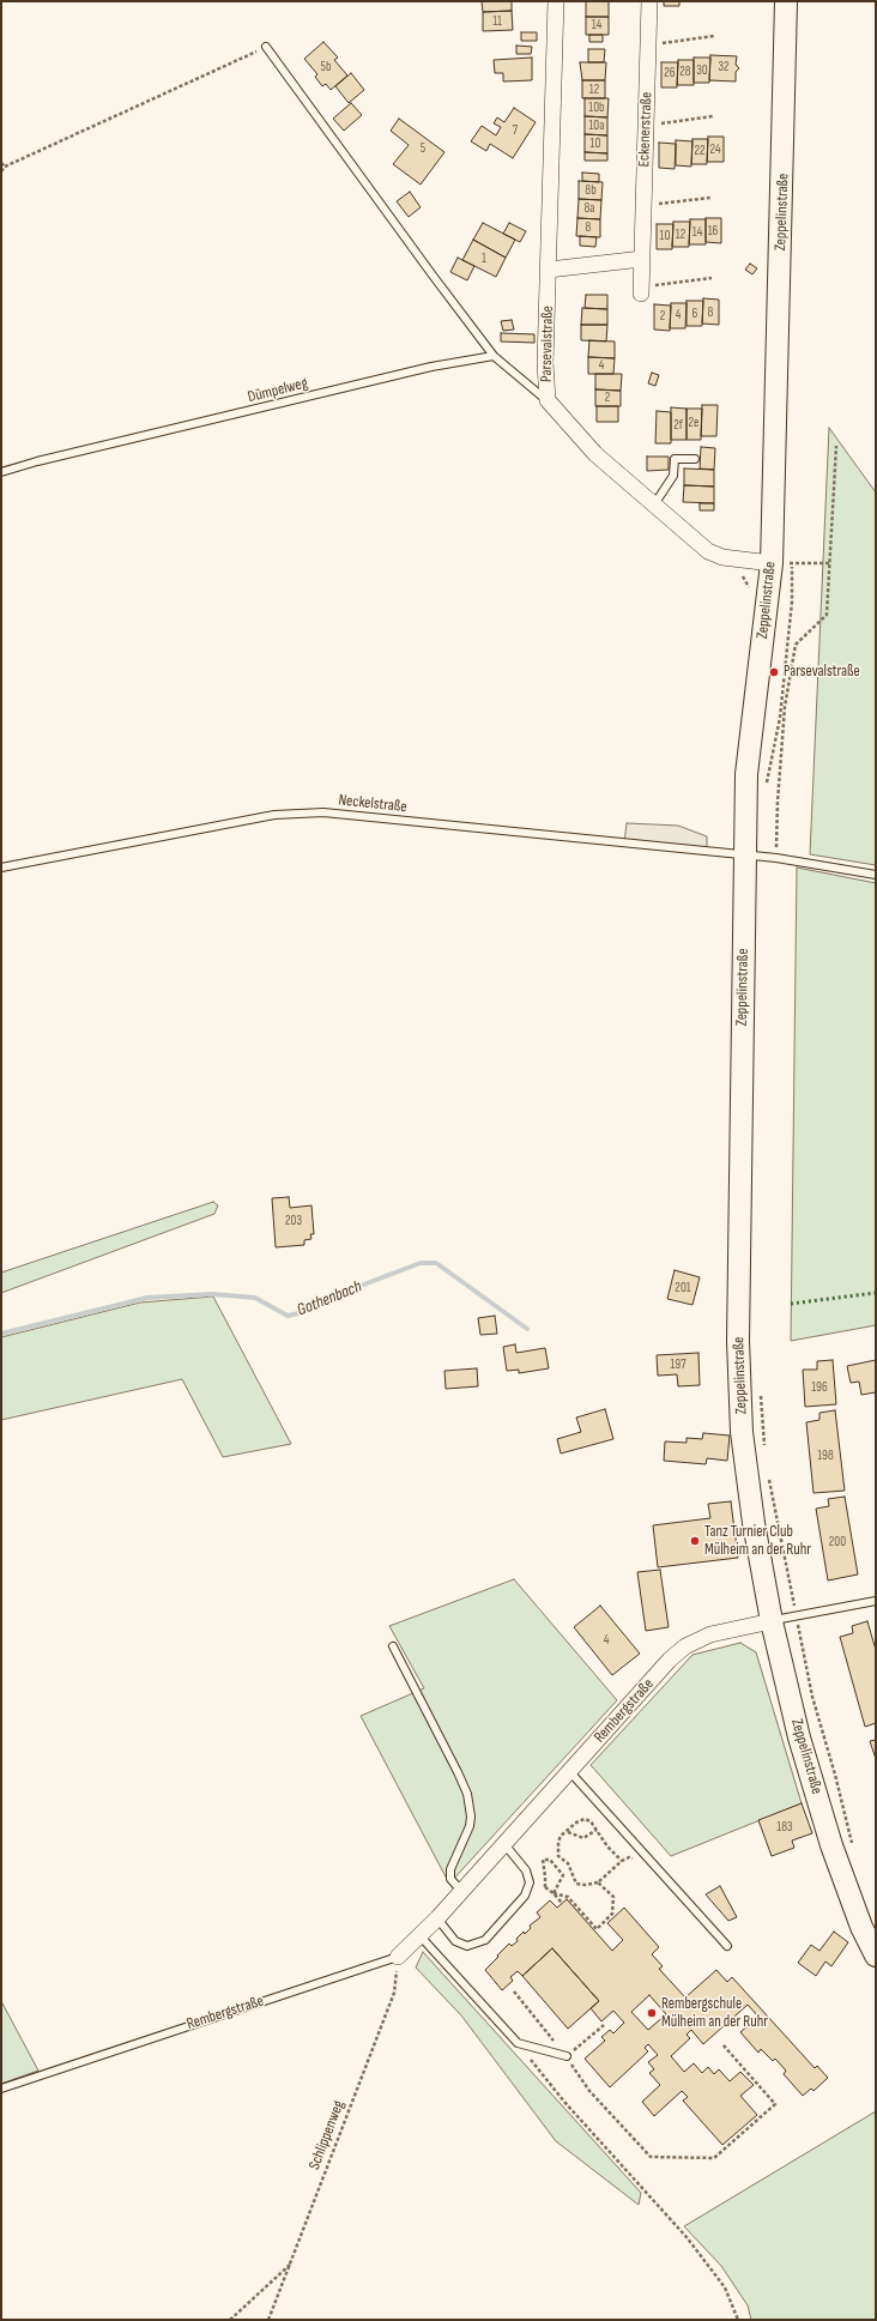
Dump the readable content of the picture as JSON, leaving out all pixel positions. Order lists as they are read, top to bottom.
{
  "streets": {
    "main road": ["Zeppelinstraße"],
    "street": ["Eckenerstraße", "Parsevalstraße", "Rembergstraße"],
    "lane": ["Dümpelweg", "Neckelstraße"],
    "path": ["Schlippenweg"]
  },
  "crossings": [
    ["Zeppelinstraße", "Parsevalstraße"],
    ["Zeppelinstraße", "Neckelstraße"],
    ["Zeppelinstraße", "Rembergstraße"],
    ["Rembergstraße", "Schlippenweg"]
  ],
  "water": ["Gothenbach"],
  "places": ["Parsevalstraße", "Tanz Turnier Club Mülheim an der Ruhr", "Rembergschule Mülheim an der Ruhr"],
  "house_numbers": [
    "11",
    "14",
    "5b",
    "32",
    "30",
    "28",
    "26",
    "12",
    "10b",
    "10a",
    "7",
    "10",
    "5",
    "24",
    "22",
    "8b",
    "8a",
    "8",
    "16",
    "14",
    "12",
    "10",
    "1",
    "8",
    "6",
    "4",
    "2",
    "4",
    "2",
    "2e",
    "2f",
    "203",
    "201",
    "197",
    "196",
    "198",
    "200",
    "4",
    "183"
  ]
}
